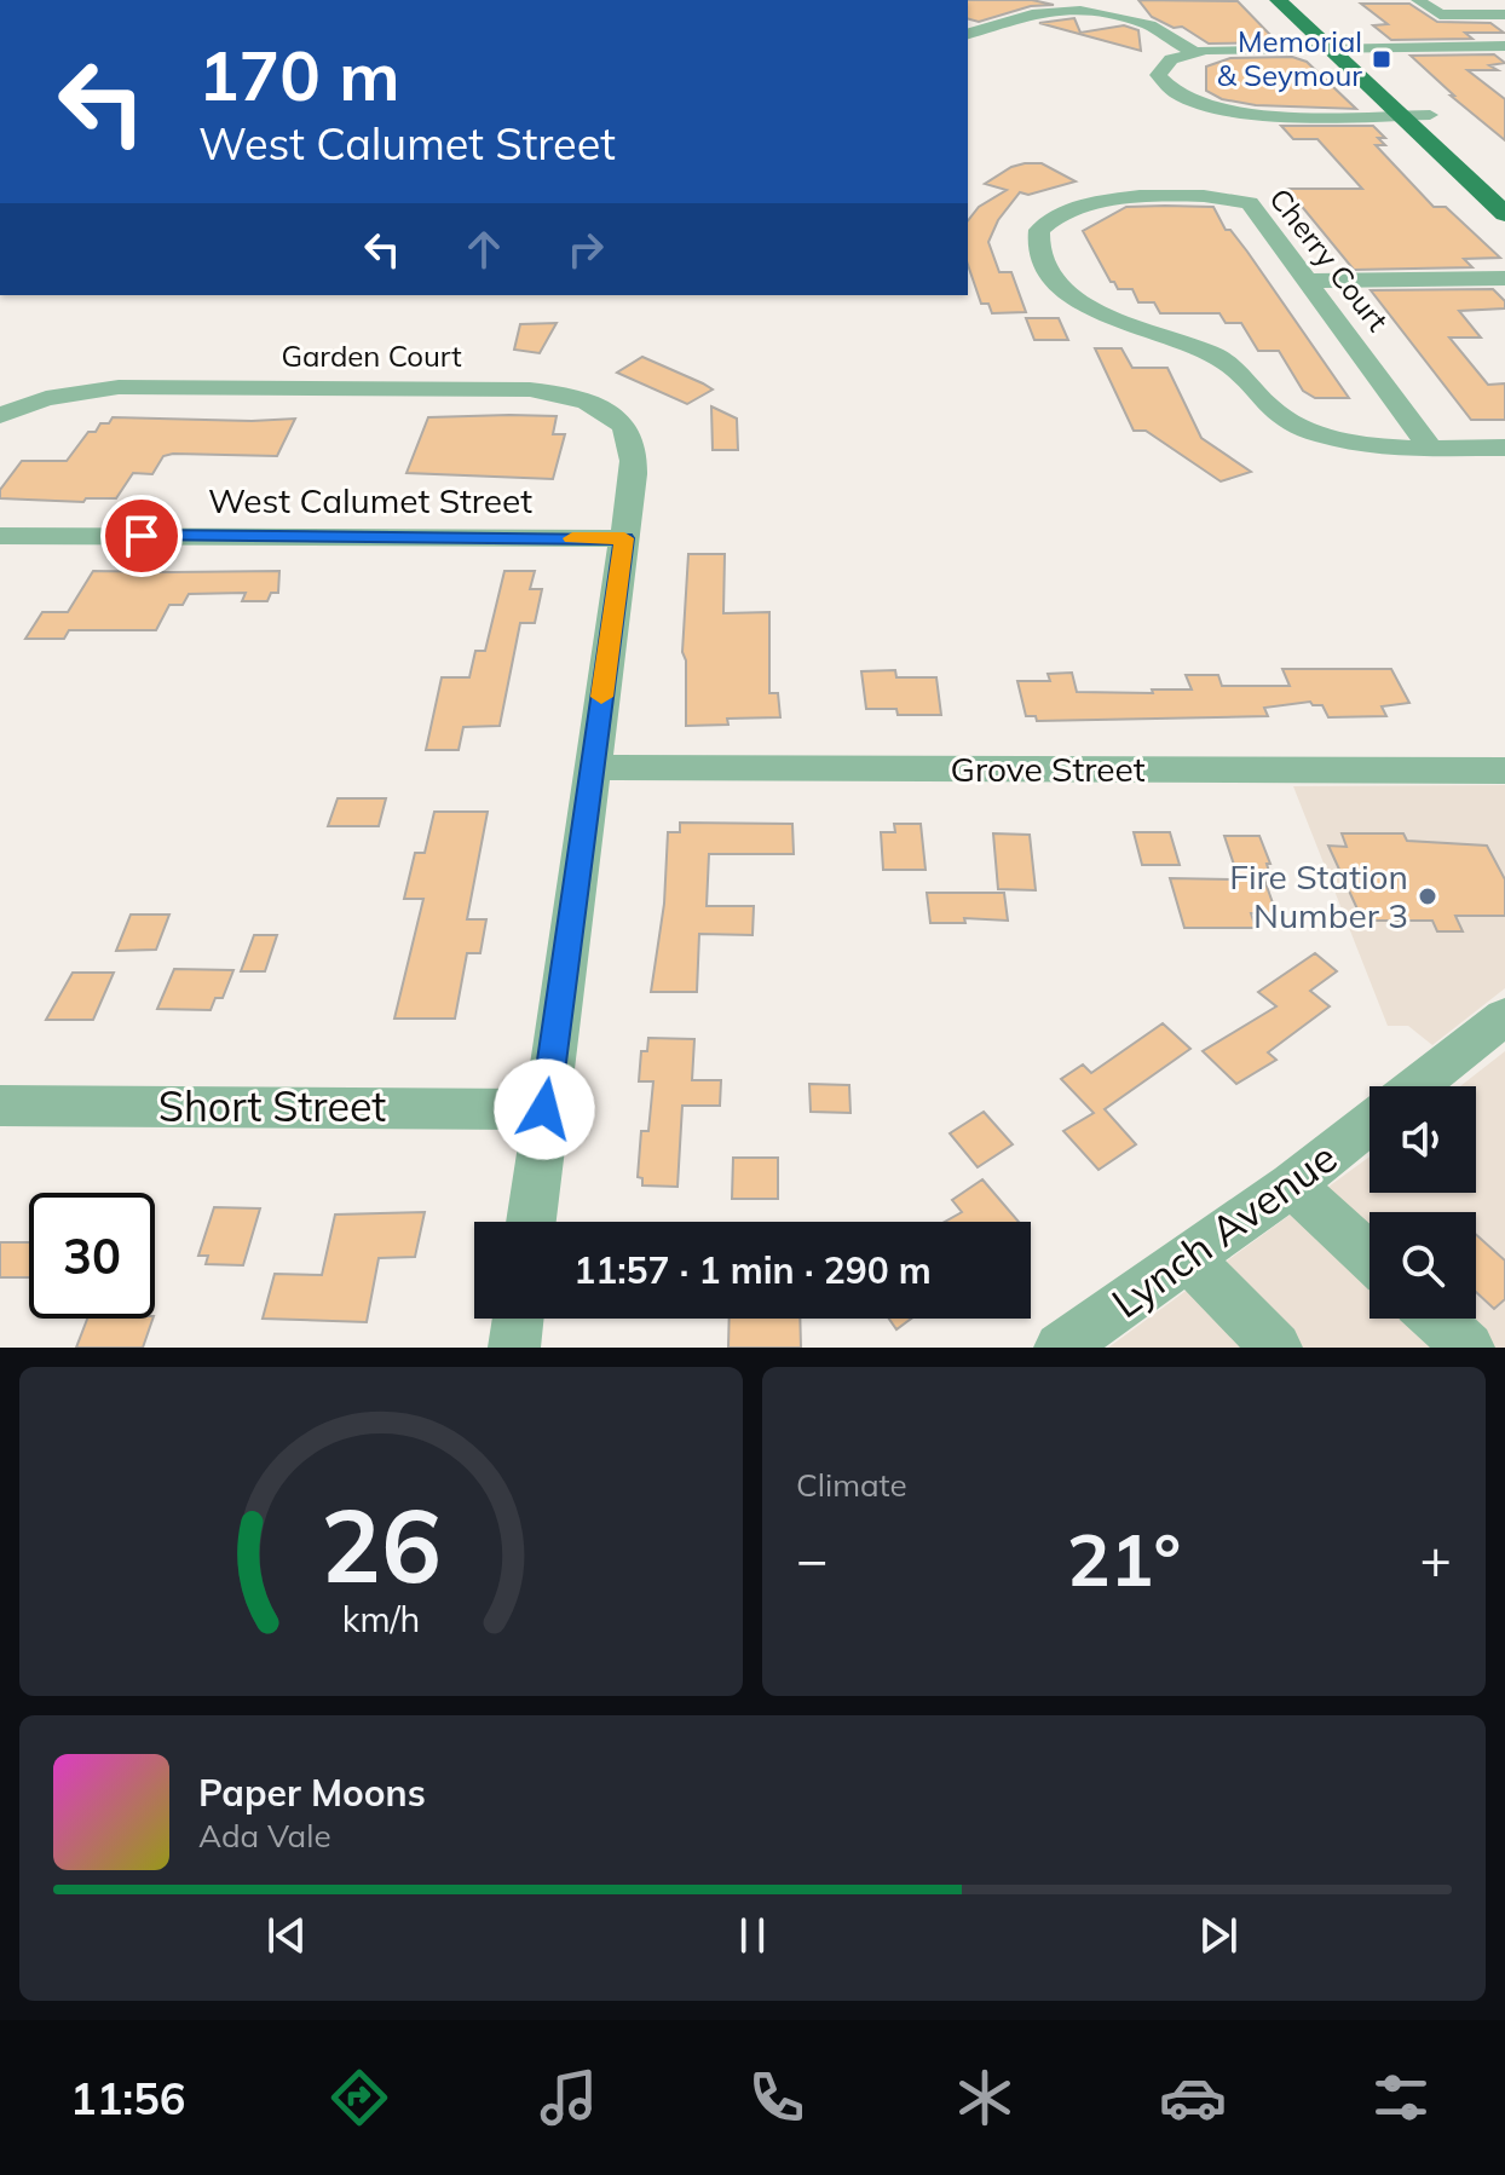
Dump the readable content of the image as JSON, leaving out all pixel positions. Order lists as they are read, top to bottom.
{
  "streets": {
    "street": [
      "Cherry Court",
      "Garden Court",
      "West Calumet Street",
      "Grove Street",
      "Short Street",
      "Lynch Avenue"
    ]
  },
  "crossings": [
    ["Garden Court", "West Calumet Street"]
  ],
  "places": {
    "transit": ["Memorial & Seymour"],
    "other": ["Fire Station Number 3"]
  },
  "page": {
    "turn": ["170 m", "West Calumet Street"],
    "limit": "30",
    "trip": "11:57 · 1 min · 290 m",
    "tile": "Climate",
    "heat": ["−", "21°", "+"],
    "song": ["Paper Moons", "Ada Vale"],
    "tabs": "11:56",
    "gauge": ["26", "km/h"]
  }
}
